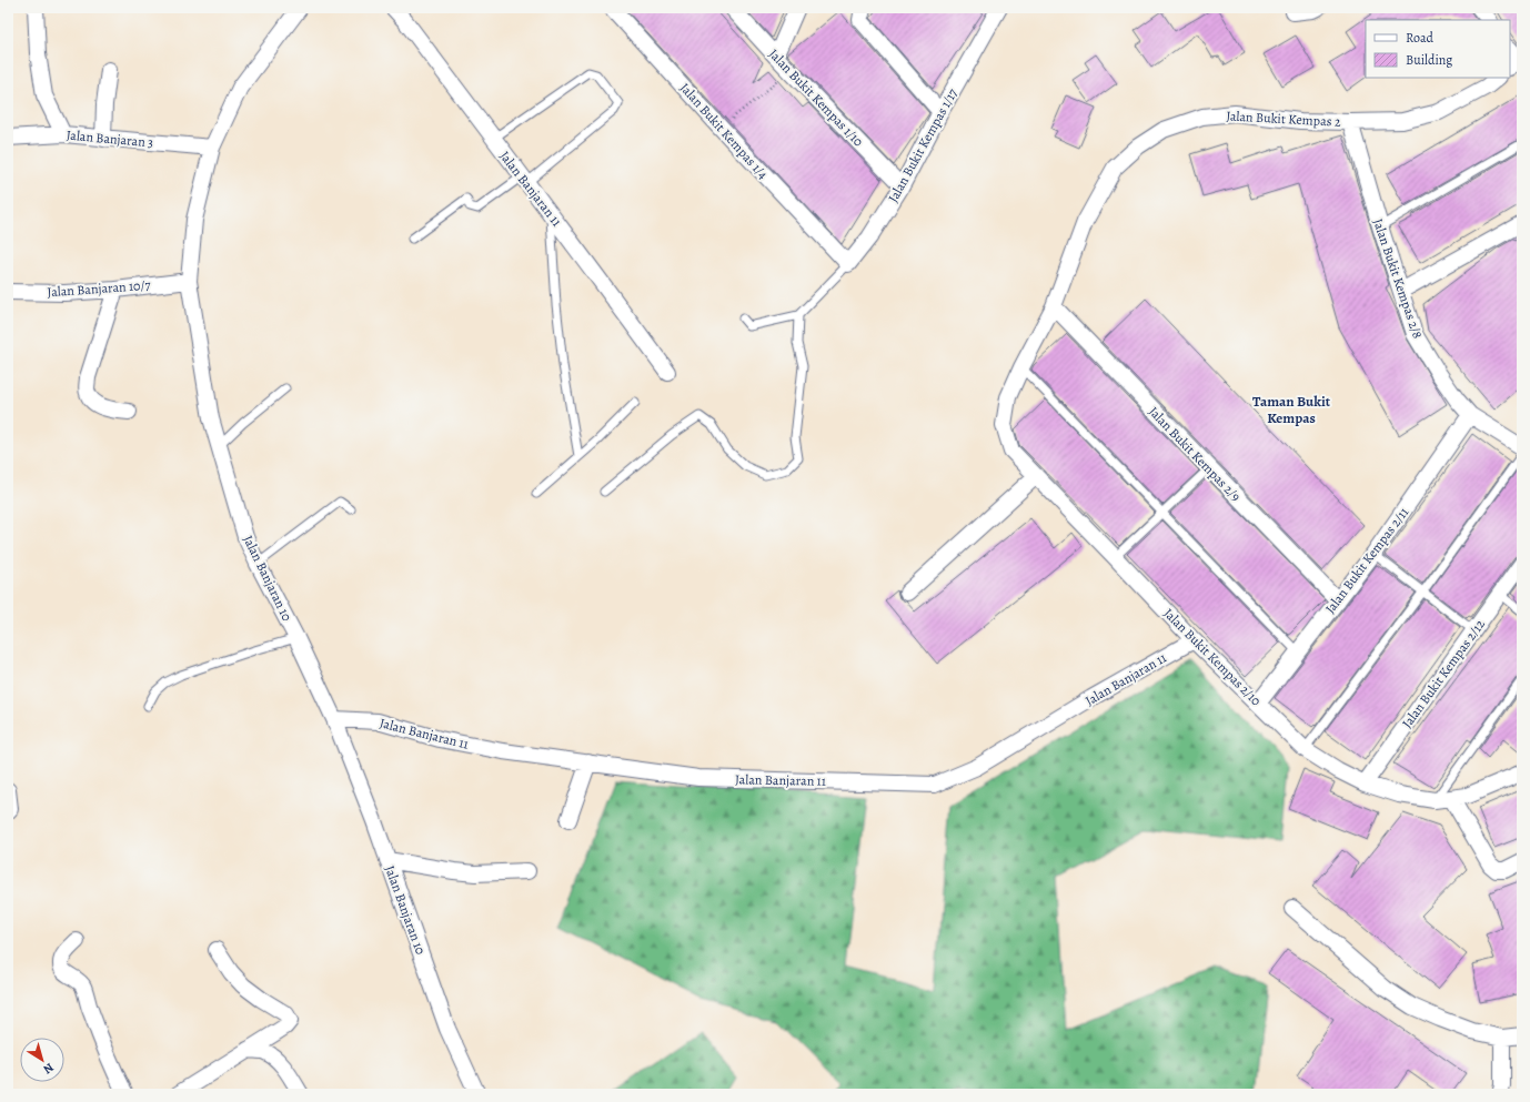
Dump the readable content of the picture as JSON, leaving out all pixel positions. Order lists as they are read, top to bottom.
{
  "streets": {
    "street": [
      "Jalan Bukit Kempas 1/10",
      "Jalan Bukit Kempas 2",
      "Jalan Bukit Kempas 1/4",
      "Jalan Banjaran 3",
      "Jalan Bukit Kempas 1/17",
      "Jalan Banjaran 11",
      "Jalan Bukit Kempas 2/8",
      "Jalan Banjaran 10/7",
      "Jalan Bukit Kempas 2/9",
      "Jalan Bukit Kempas 2/11",
      "Jalan Banjaran 10",
      "Jalan Bukit Kempas 2/10",
      "Jalan Bukit Kempas 2/12"
    ]
  },
  "crossings": [
    ["Jalan Bukit Kempas 1/10", "Jalan Bukit Kempas 1/17"],
    ["Jalan Bukit Kempas 2", "Jalan Bukit Kempas 2/8"],
    ["Jalan Bukit Kempas 2", "Jalan Bukit Kempas 2/9"],
    ["Jalan Bukit Kempas 2", "Jalan Bukit Kempas 2/10"],
    ["Jalan Bukit Kempas 1/4", "Jalan Bukit Kempas 1/17"],
    ["Jalan Banjaran 3", "Jalan Banjaran 10"],
    ["Jalan Banjaran 11", "Jalan Banjaran 10"],
    ["Jalan Banjaran 11", "Jalan Bukit Kempas 2/10"],
    ["Jalan Bukit Kempas 2/8", "Jalan Bukit Kempas 2/11"],
    ["Jalan Banjaran 10/7", "Jalan Banjaran 10"],
    ["Jalan Bukit Kempas 2/9", "Jalan Bukit Kempas 2/11"],
    ["Jalan Bukit Kempas 2/11", "Jalan Bukit Kempas 2/10"],
    ["Jalan Bukit Kempas 2/10", "Jalan Bukit Kempas 2/12"]
  ],
  "districts": ["Taman Bukit Kempas"],
  "legend": ["Road", "Building"],
  "north": "bottom right"
}
